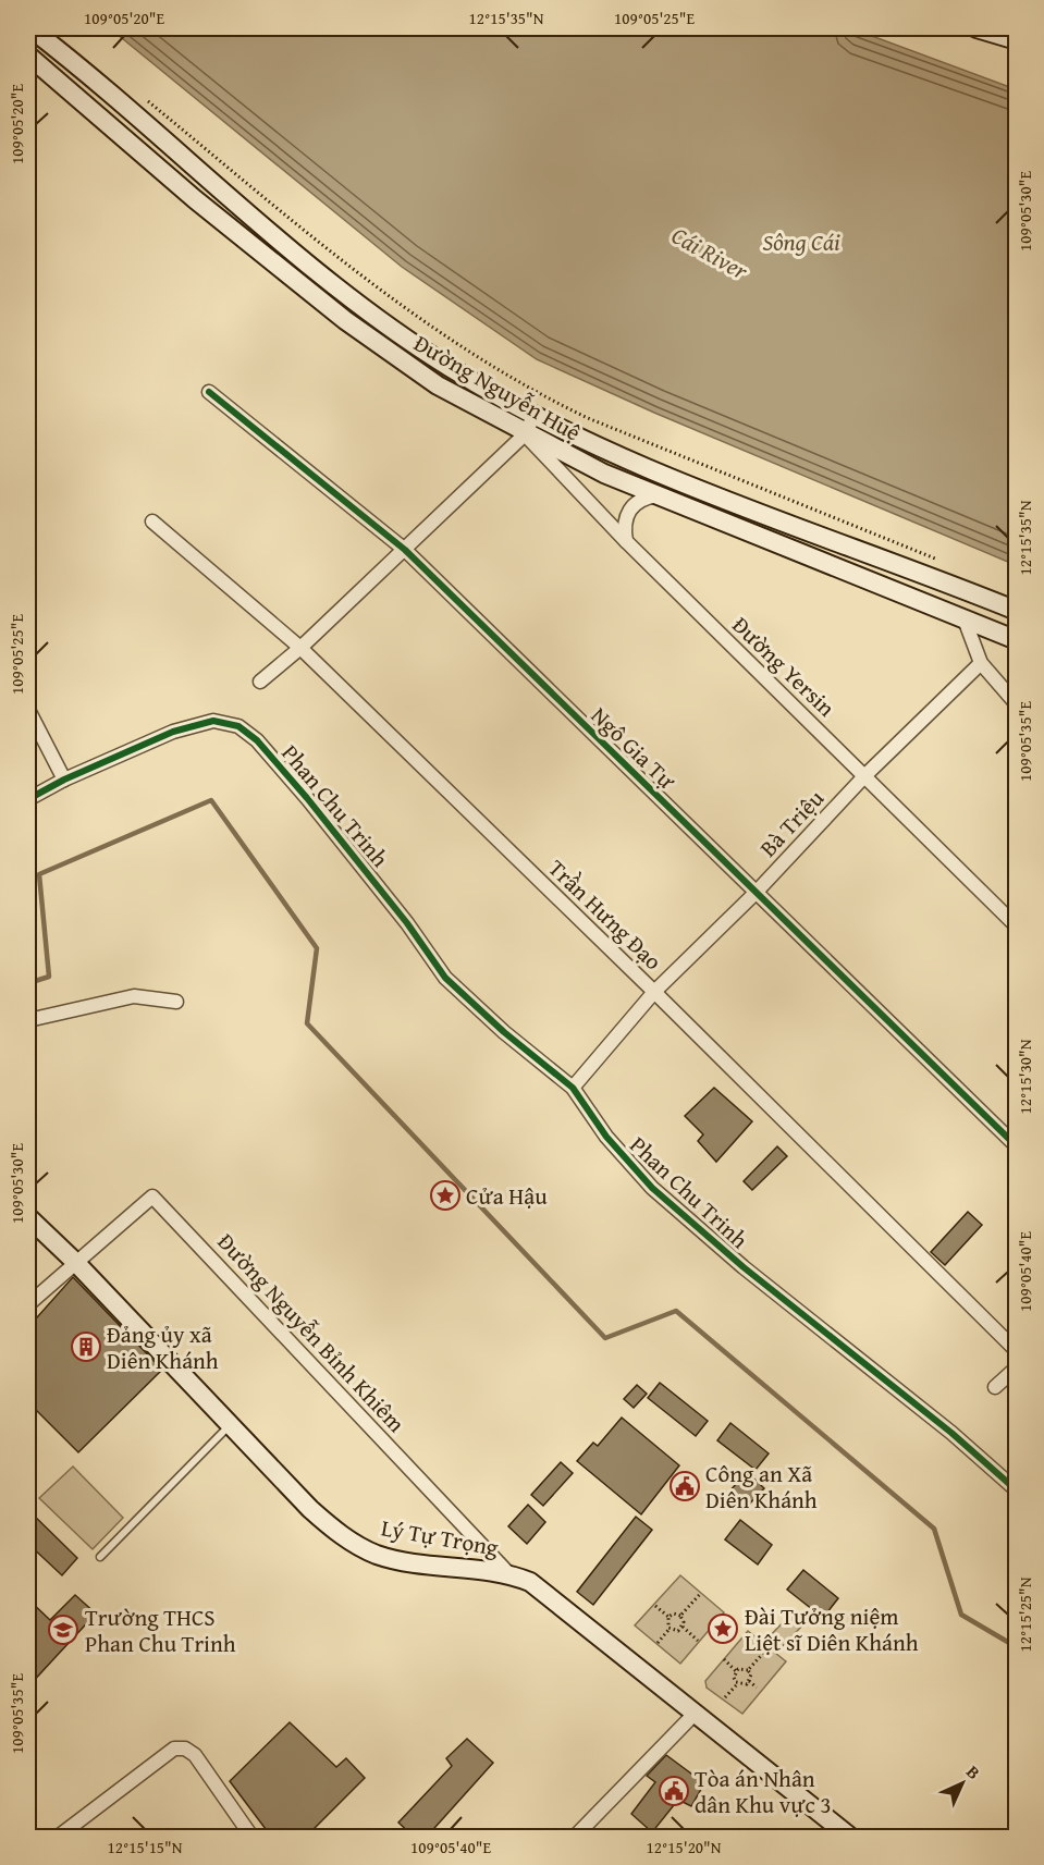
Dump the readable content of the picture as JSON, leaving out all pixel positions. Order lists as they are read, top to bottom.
{
  "streets": {
    "main road": ["Đường Nguyễn Huệ", "Lý Tự Trọng"],
    "street": [
      "Đường Yersin",
      "Ngô Gia Tự",
      "Phan Chu Trinh",
      "Bà Triệu",
      "Trần Hưng Đạo",
      "Đường Nguyễn Bỉnh Khiêm"
    ]
  },
  "crossings": [
    ["Đường Nguyễn Huệ", "Đường Yersin"],
    ["Đường Yersin", "Bà Triệu"],
    ["Ngô Gia Tự", "Bà Triệu"],
    ["Phan Chu Trinh", "Bà Triệu"],
    ["Bà Triệu", "Trần Hưng Đạo"],
    ["Đường Nguyễn Bỉnh Khiêm", "Lý Tự Trọng"]
  ],
  "water": ["Sông Cái", "Cái River"],
  "places": {
    "place": ["Cửa Hậu", "Đài Tưởng niệm Liệt sĩ Diên Khánh"],
    "building": ["Đảng ủy xã Diên Khánh"],
    "public building": ["Công an Xã Diên Khánh", "Tòa án Nhân dân Khu vực 3"],
    "school or university": ["Trường THCS Phan Chu Trinh"]
  },
  "north": "top right",
  "coordinates": [
    "109°05'20\"E",
    "12°15'35\"N",
    "109°05'25\"E",
    "109°05'30\"E",
    "109°05'35\"E",
    "12°15'30\"N",
    "109°05'40\"E",
    "12°15'25\"N",
    "12°15'15\"N",
    "12°15'20\"N"
  ]
}
